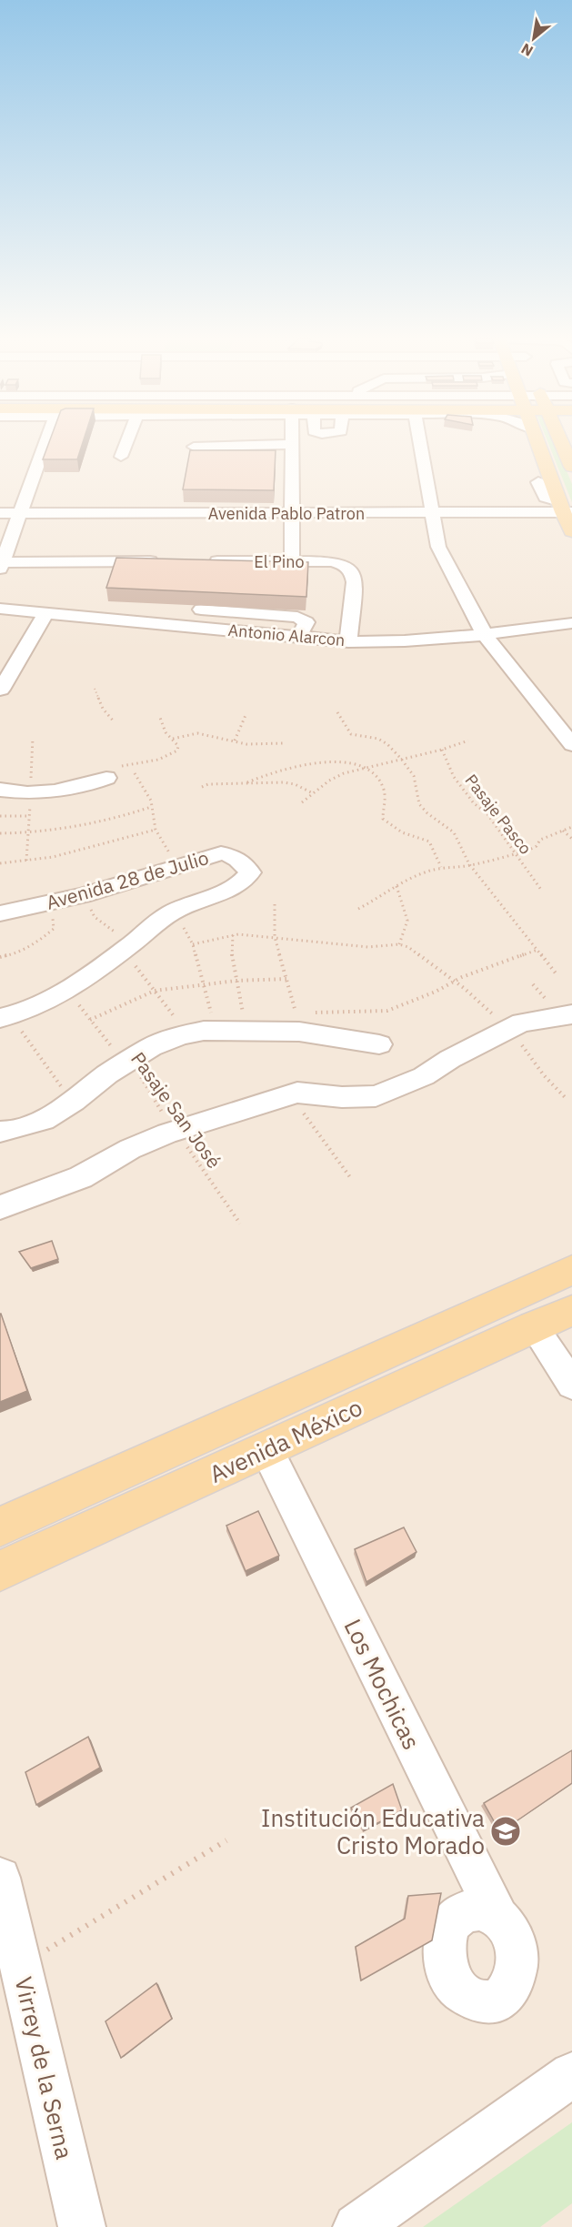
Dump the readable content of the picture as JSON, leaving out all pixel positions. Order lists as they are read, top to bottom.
{
  "streets": {
    "main road": ["Avenida México"],
    "street": [
      "Avenida Pablo Patron",
      "El Pino",
      "Antonio Alarcon",
      "Avenida 28 de Julio",
      "Los Mochicas",
      "Virrey de la Serna"
    ],
    "path": ["Pasaje Pasco", "Pasaje San José"]
  },
  "crossings": [
    ["El Pino", "Antonio Alarcon"],
    ["Avenida 28 de Julio", "Pasaje San José"],
    ["Avenida México", "Los Mochicas"]
  ],
  "places": {
    "school or university": ["Institución Educativa Cristo Morado"]
  },
  "north": "bottom left"
}
